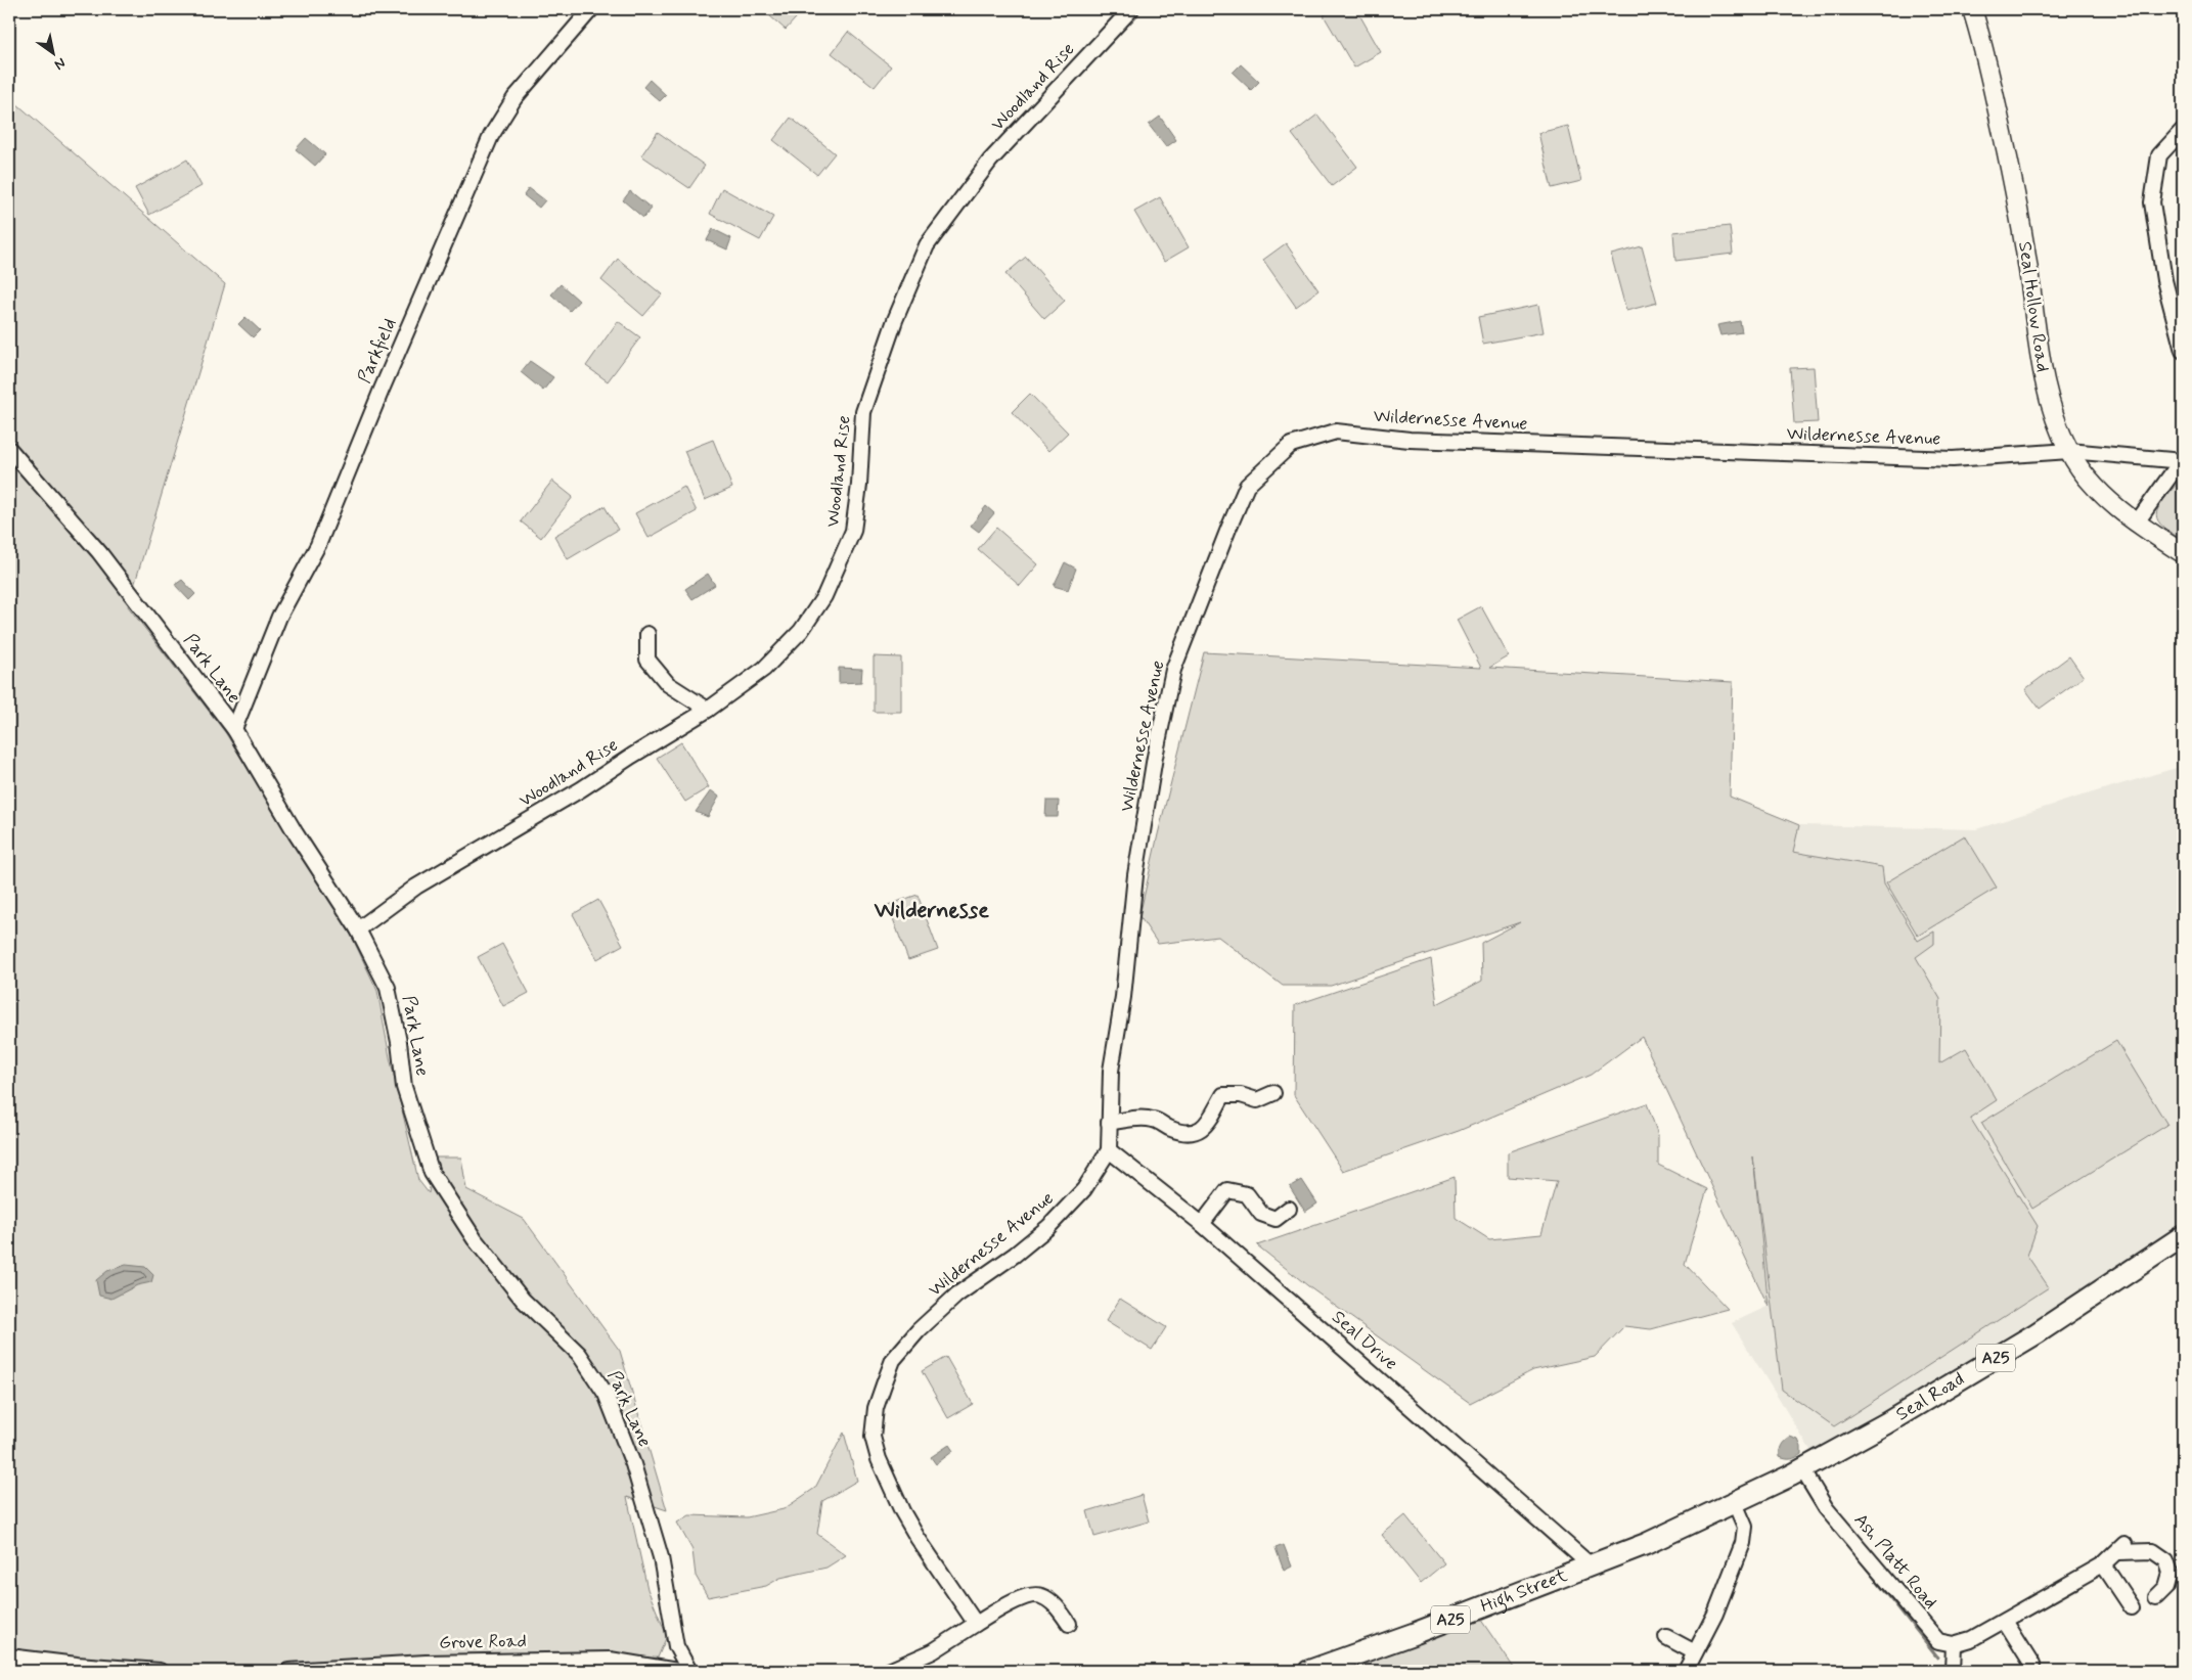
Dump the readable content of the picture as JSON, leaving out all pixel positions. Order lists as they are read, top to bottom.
{
  "streets": {
    "highway": ["A25", "Seal Road", "High Street"],
    "main road": ["Seal Hollow Road"],
    "street": [
      "Woodland Rise",
      "Parkfield",
      "Wildernesse Avenue",
      "Park Lane",
      "Seal Drive",
      "Ash Platt Road",
      "Grove Road"
    ]
  },
  "crossings": [
    ["Woodland Rise", "Park Lane"],
    ["Seal Hollow Road", "Wildernesse Avenue"],
    ["Parkfield", "Park Lane"],
    ["Wildernesse Avenue", "Seal Drive"],
    ["Seal Drive", "High Street"],
    ["Seal Road", "Ash Platt Road"],
    ["Seal Road", "High Street"],
    ["Ash Platt Road", "High Street"]
  ],
  "districts": ["Wildernesse"],
  "north": "bottom right"
}
